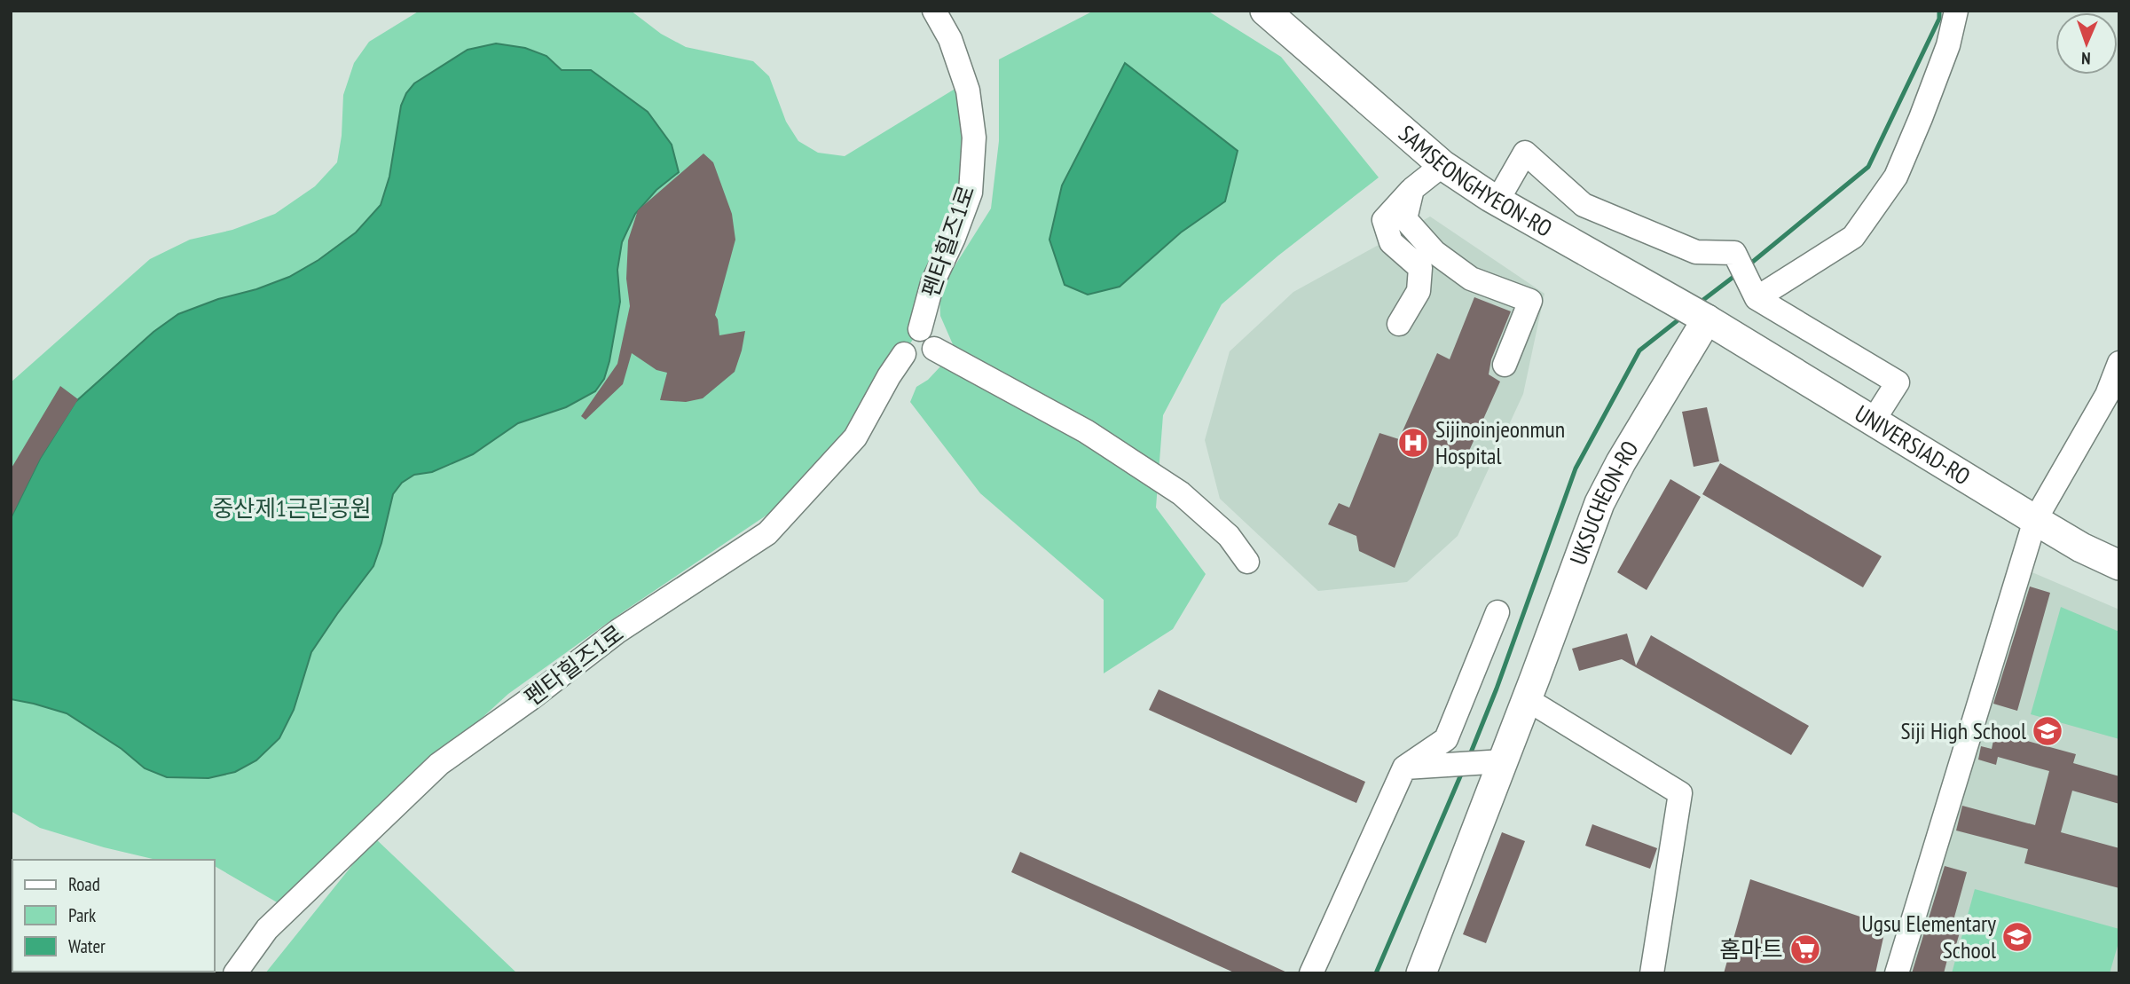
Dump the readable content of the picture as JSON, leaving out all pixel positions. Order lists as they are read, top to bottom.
{
  "streets": {
    "main road": ["SAMSEONGHYEON-RO", "UNIVERSIAD-RO", "UKSUCHEON-RO"],
    "street": ["펜타힐즈1로"]
  },
  "crossings": [
    ["SAMSEONGHYEON-RO", "UNIVERSIAD-RO"],
    ["SAMSEONGHYEON-RO", "UKSUCHEON-RO"],
    ["UNIVERSIAD-RO", "UKSUCHEON-RO"]
  ],
  "parks": ["중산제1근린공원"],
  "places": {
    "hospital": ["Sijinoinjeonmun Hospital"],
    "school or university": ["Siji High School", "Ugsu Elementary School"],
    "supermarket": ["홈마트"]
  },
  "legend": ["Road", "Park", "Water"],
  "north": "bottom"
}
